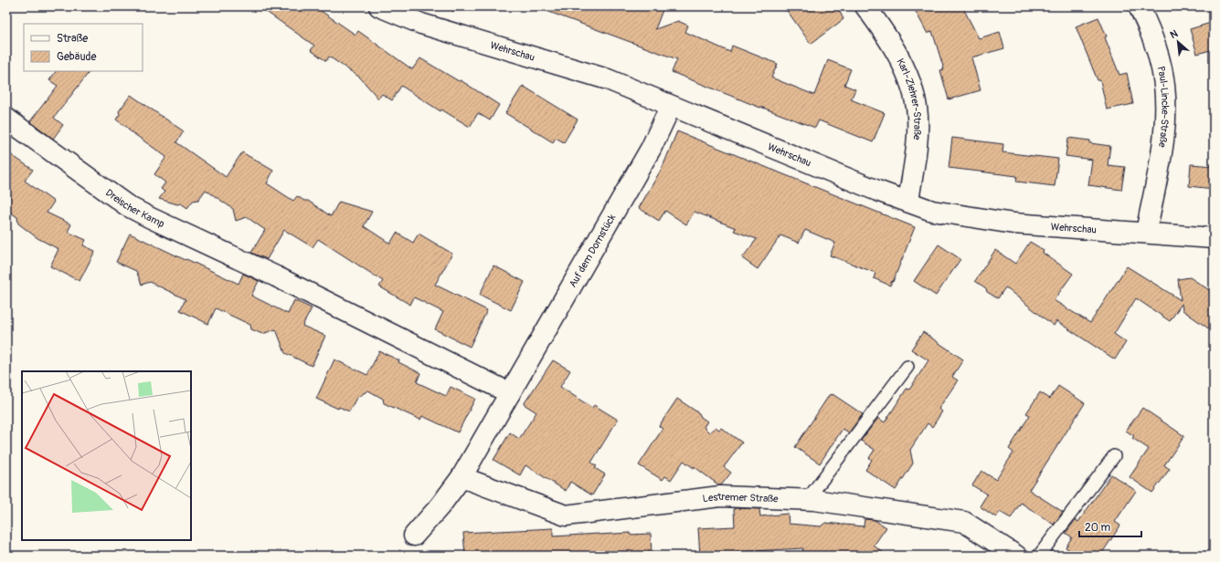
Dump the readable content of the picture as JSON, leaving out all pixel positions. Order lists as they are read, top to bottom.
{
  "streets": {
    "street": [
      "Wehrschau",
      "Karl-Ziehrer-Straße",
      "Paul-Lincke-Straße",
      "Dreischer Kamp",
      "Auf dem Dornstück",
      "Lestremer Straße"
    ]
  },
  "crossings": [
    ["Wehrschau", "Karl-Ziehrer-Straße"],
    ["Wehrschau", "Paul-Lincke-Straße"],
    ["Wehrschau", "Auf dem Dornstück"],
    ["Dreischer Kamp", "Auf dem Dornstück"],
    ["Auf dem Dornstück", "Lestremer Straße"]
  ],
  "legend": ["Straße", "Gebäude"],
  "scale_bar": "20 m",
  "north": "top left"
}
